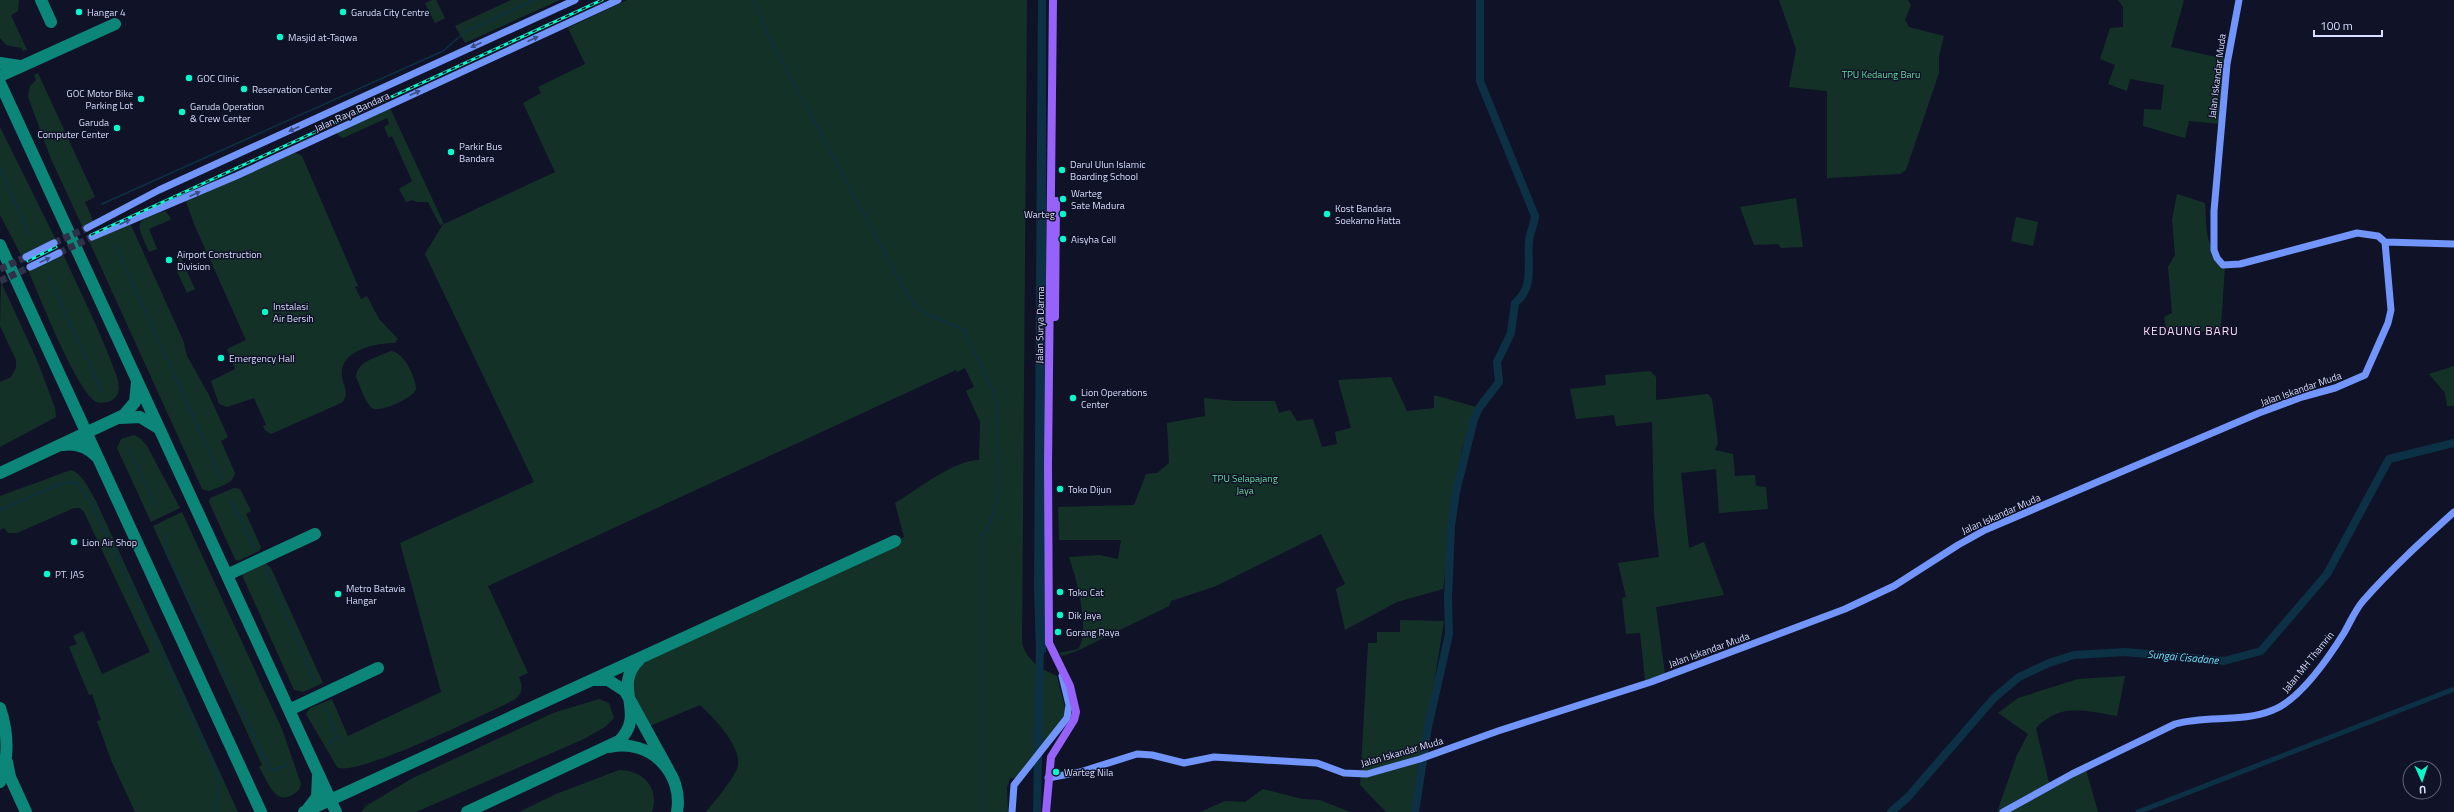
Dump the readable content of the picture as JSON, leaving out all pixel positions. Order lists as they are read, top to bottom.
{
  "streets": {
    "main road": ["Jalan Surya Darma"],
    "street": ["Jalan Iskandar Muda", "Jalan Raya Bandara", "Jalan MH Thamrin"]
  },
  "crossings": [
    ["Jalan Iskandar Muda", "Jalan Surya Darma"]
  ],
  "districts": ["KEDAUNG BARU"],
  "water": ["Sungai Cisadane"],
  "parks": ["TPU Kedaung Baru", "TPU Selapajang Jaya"],
  "places": [
    "Hangar 4",
    "Garuda City Centre",
    "Masjid at-Taqwa",
    "GOC Clinic",
    "Reservation Center",
    "GOC Motor Bike Parking Lot",
    "Garuda Operation & Crew Center",
    "Garuda Computer Center",
    "Parkir Bus Bandara",
    "Darul Ulun Islamic Boarding School",
    "Warteg Sate Madura",
    "Warteg",
    "Kost Bandara Soekarno Hatta",
    "Aisyha Cell",
    "Airport Construction Division",
    "Instalasi Air Bersih",
    "Emergency Hall",
    "Lion Operations Center",
    "Toko Dijun",
    "Lion Air Shop",
    "PT. JAS",
    "Toko Cat",
    "Metro Batavia Hangar",
    "Dik Jaya",
    "Gorang Raya",
    "Warteg Nila"
  ],
  "scale_bar": "100 m",
  "north": "bottom"
}
